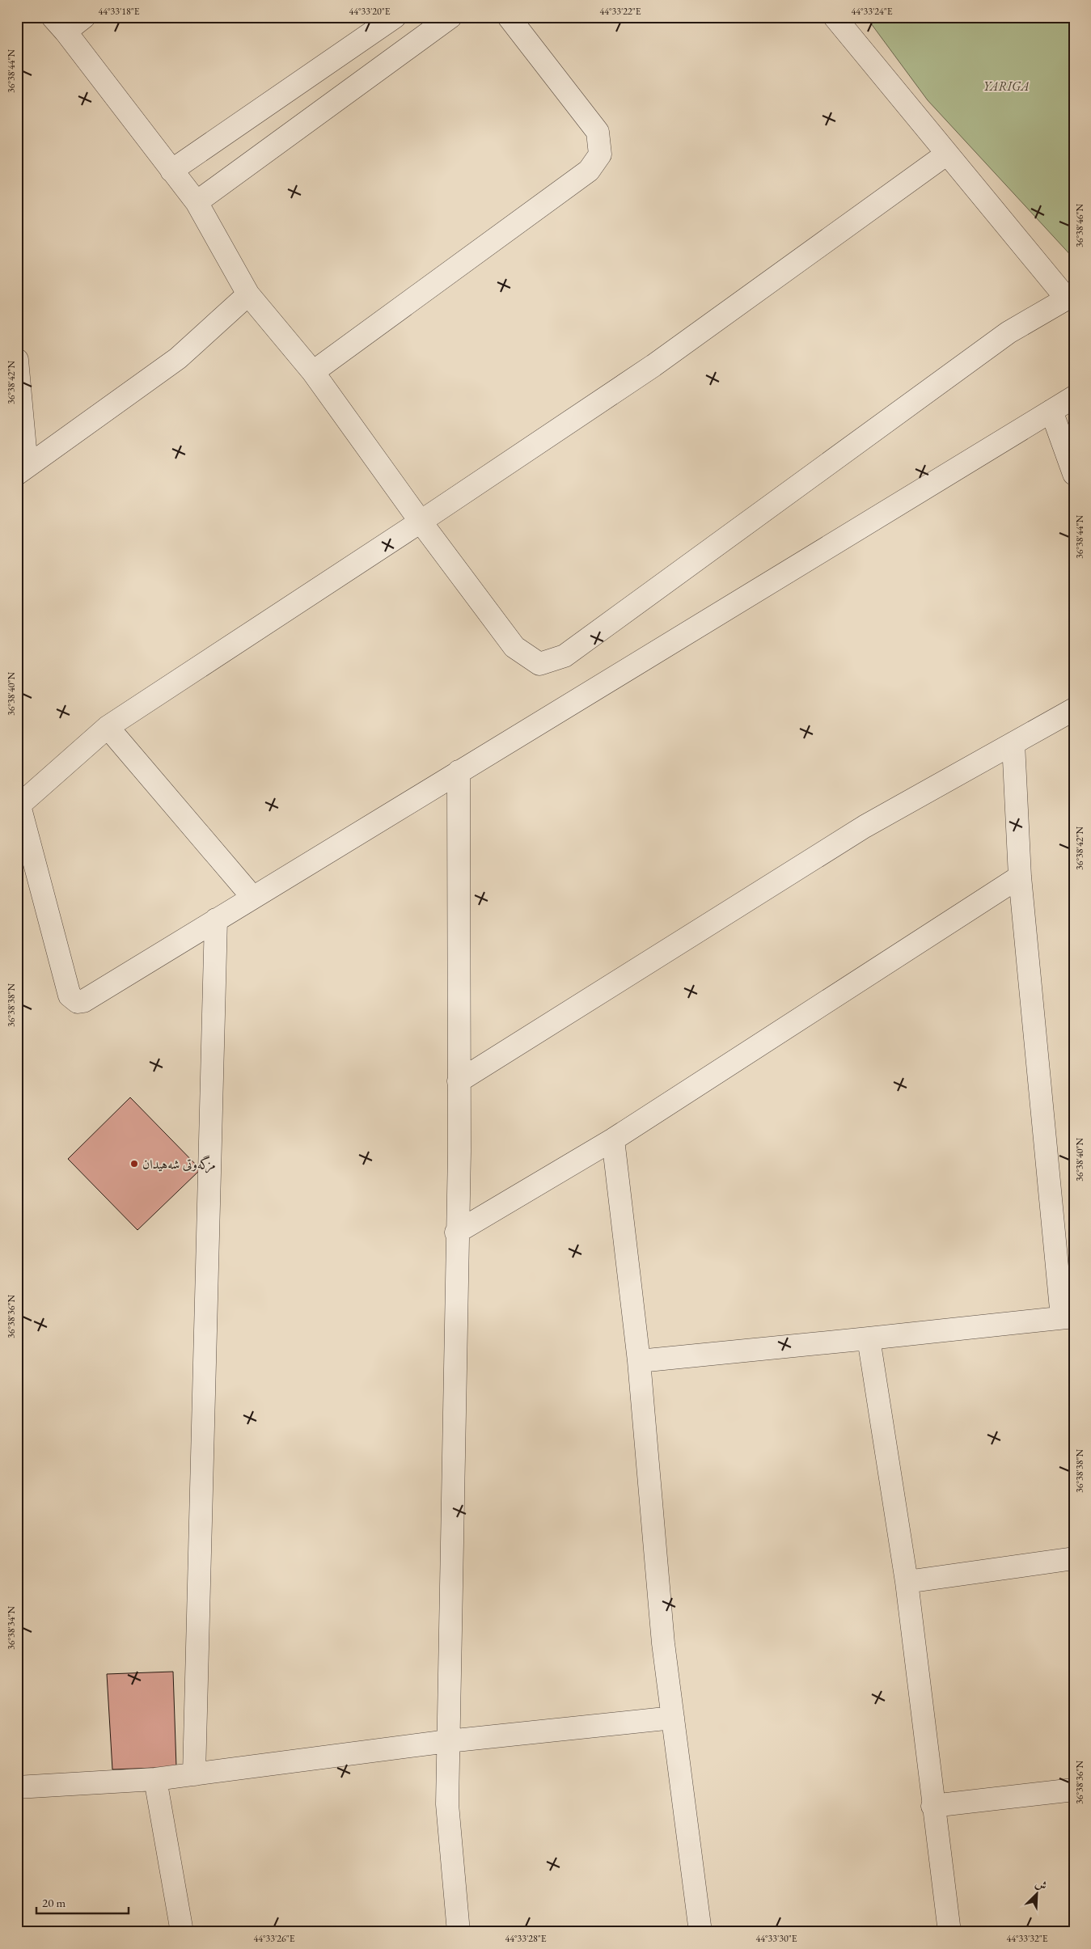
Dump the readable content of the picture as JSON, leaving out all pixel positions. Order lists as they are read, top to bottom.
{
  "parks": ["YARIGA"],
  "places": ["مزگەوتی شەهیدان"],
  "scale_bar": "20 m",
  "north": "top right",
  "coordinates": [
    "44°33'18\"E",
    "44°33'20\"E",
    "44°33'22\"E",
    "44°33'24\"E",
    "36°38'44\"N",
    "36°38'46\"N",
    "36°38'42\"N",
    "36°38'40\"N",
    "36°38'38\"N",
    "36°38'36\"N",
    "36°38'34\"N",
    "44°33'26\"E",
    "44°33'28\"E",
    "44°33'30\"E",
    "44°33'32\"E"
  ]
}
